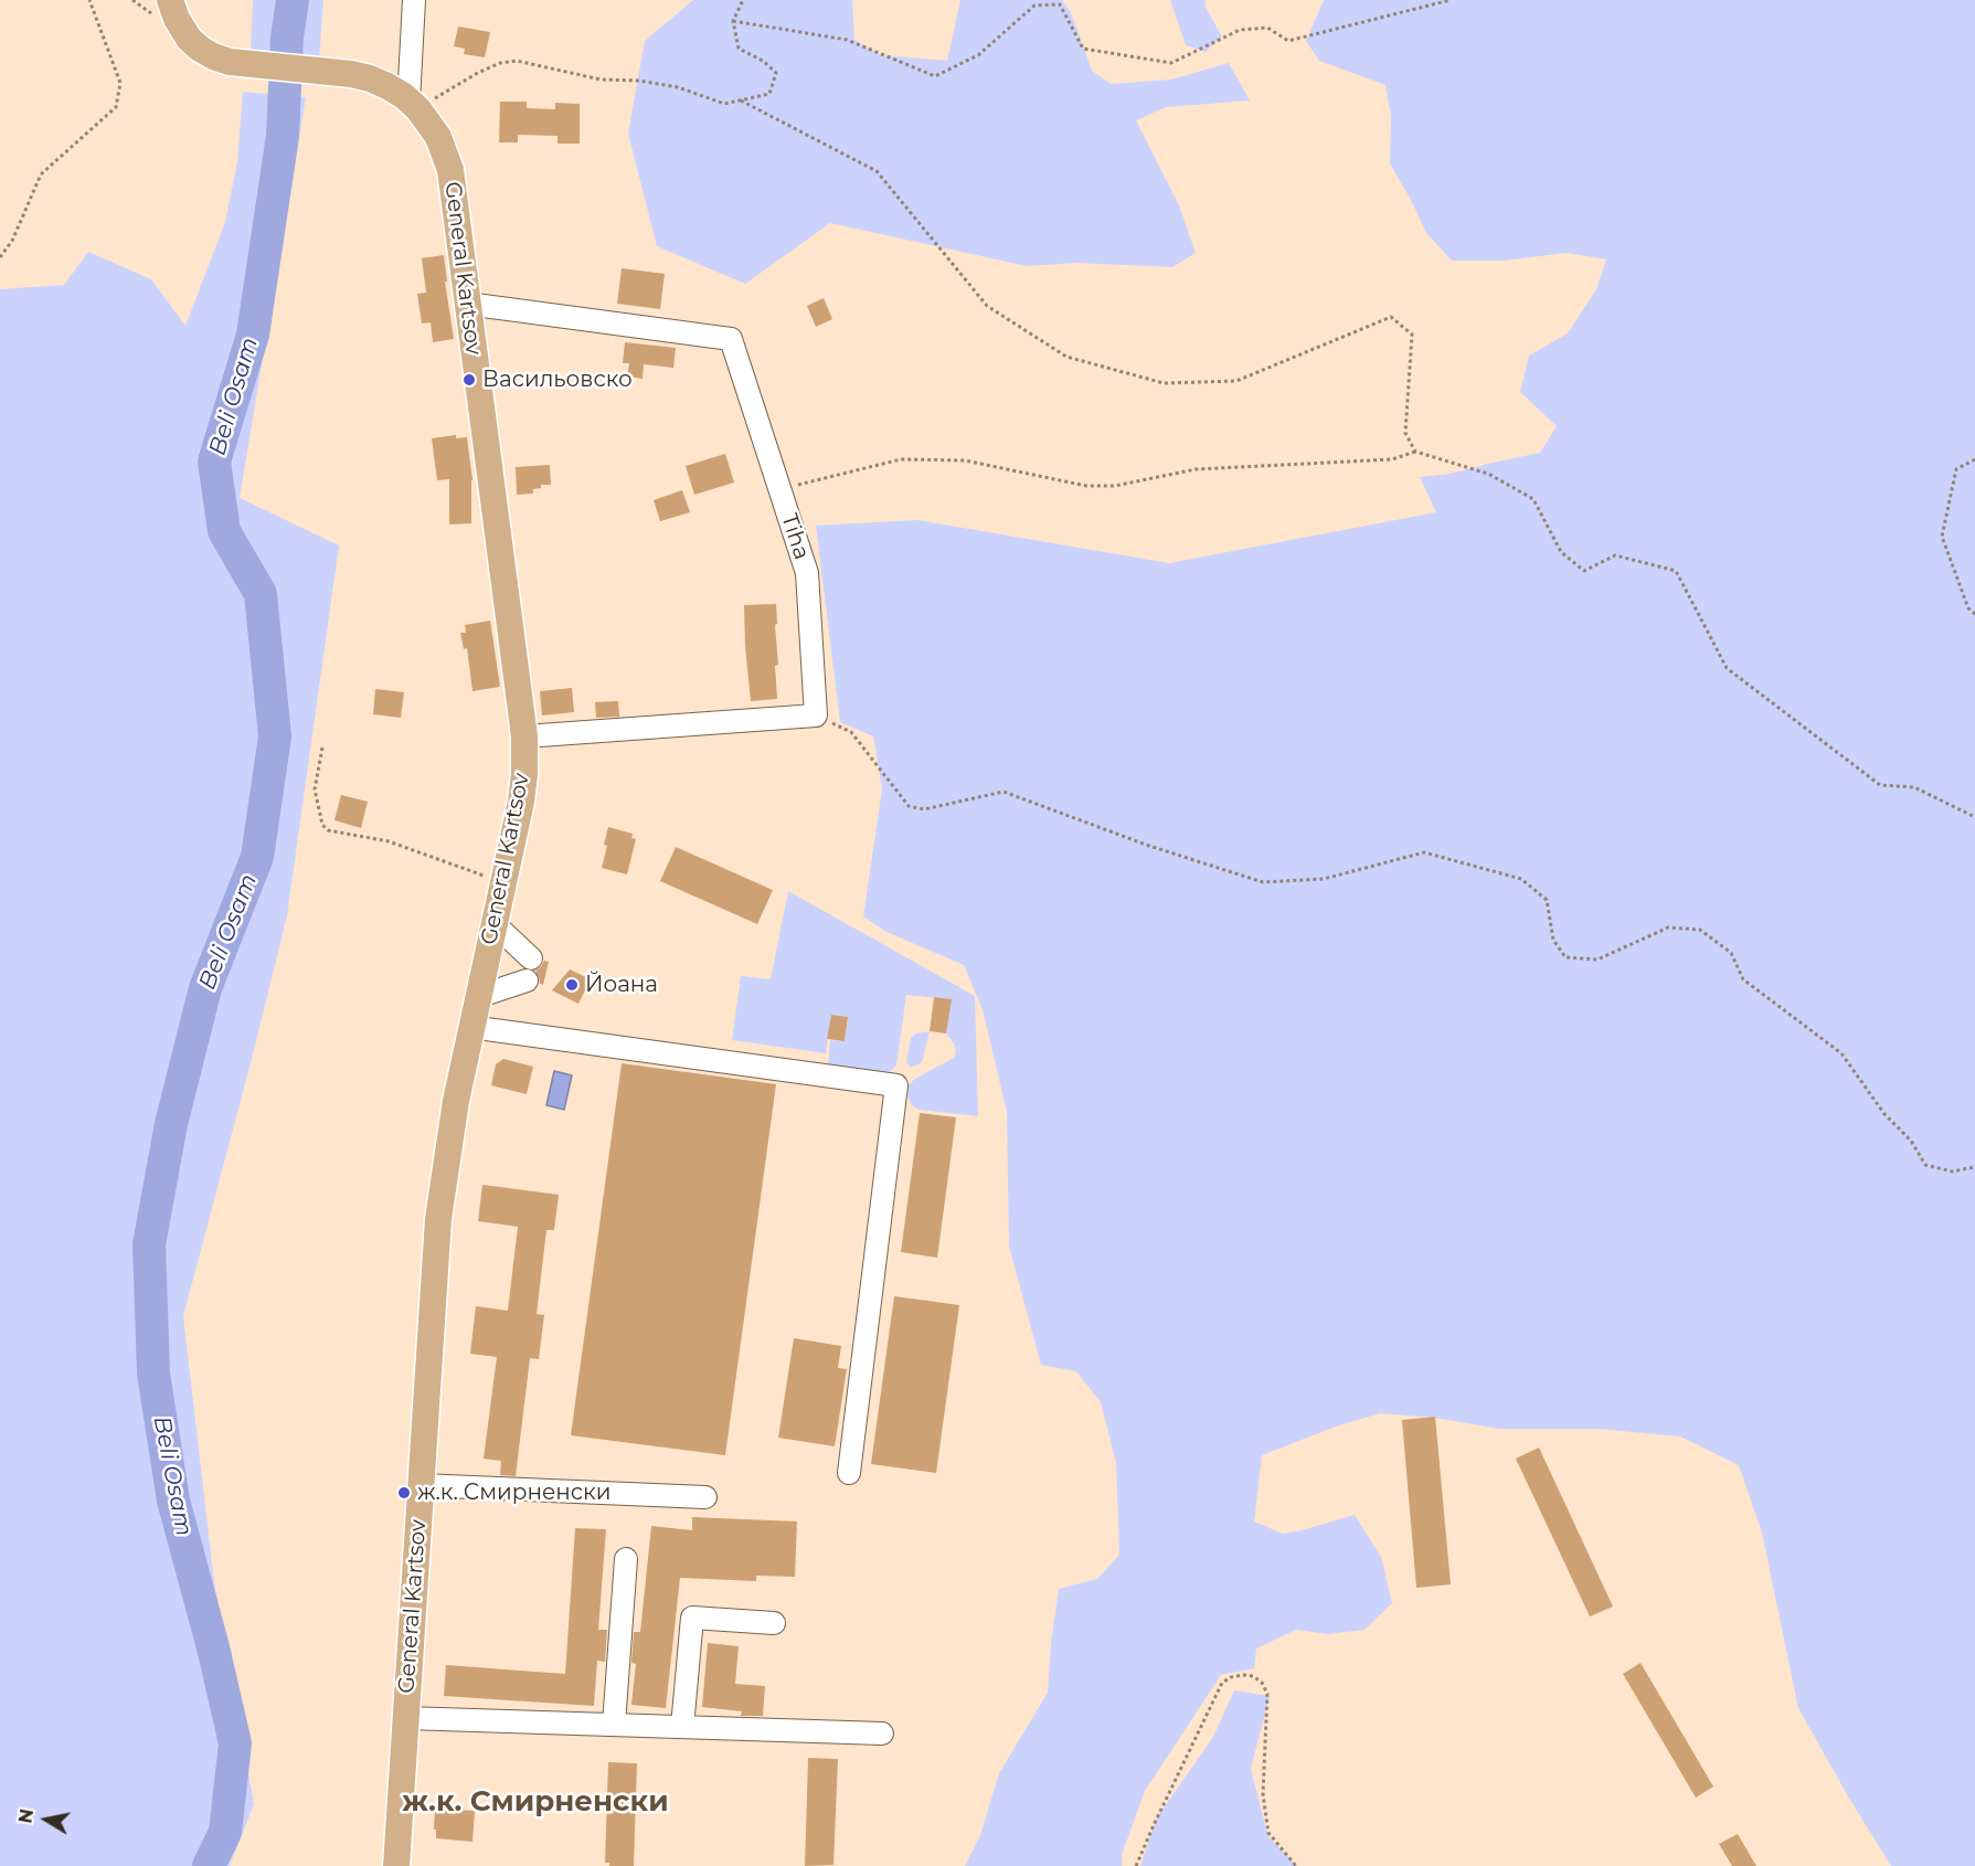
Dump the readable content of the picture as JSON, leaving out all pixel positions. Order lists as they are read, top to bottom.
{
  "streets": {
    "main road": ["General Kartsov"],
    "street": ["Tiha"]
  },
  "crossings": [
    ["General Kartsov", "Tiha"]
  ],
  "districts": ["ж.к. Смирненски"],
  "water": ["Beli Osam"],
  "places": ["Васильовско", "Йоана", "ж.к. Смирненски"],
  "north": "left"
}
